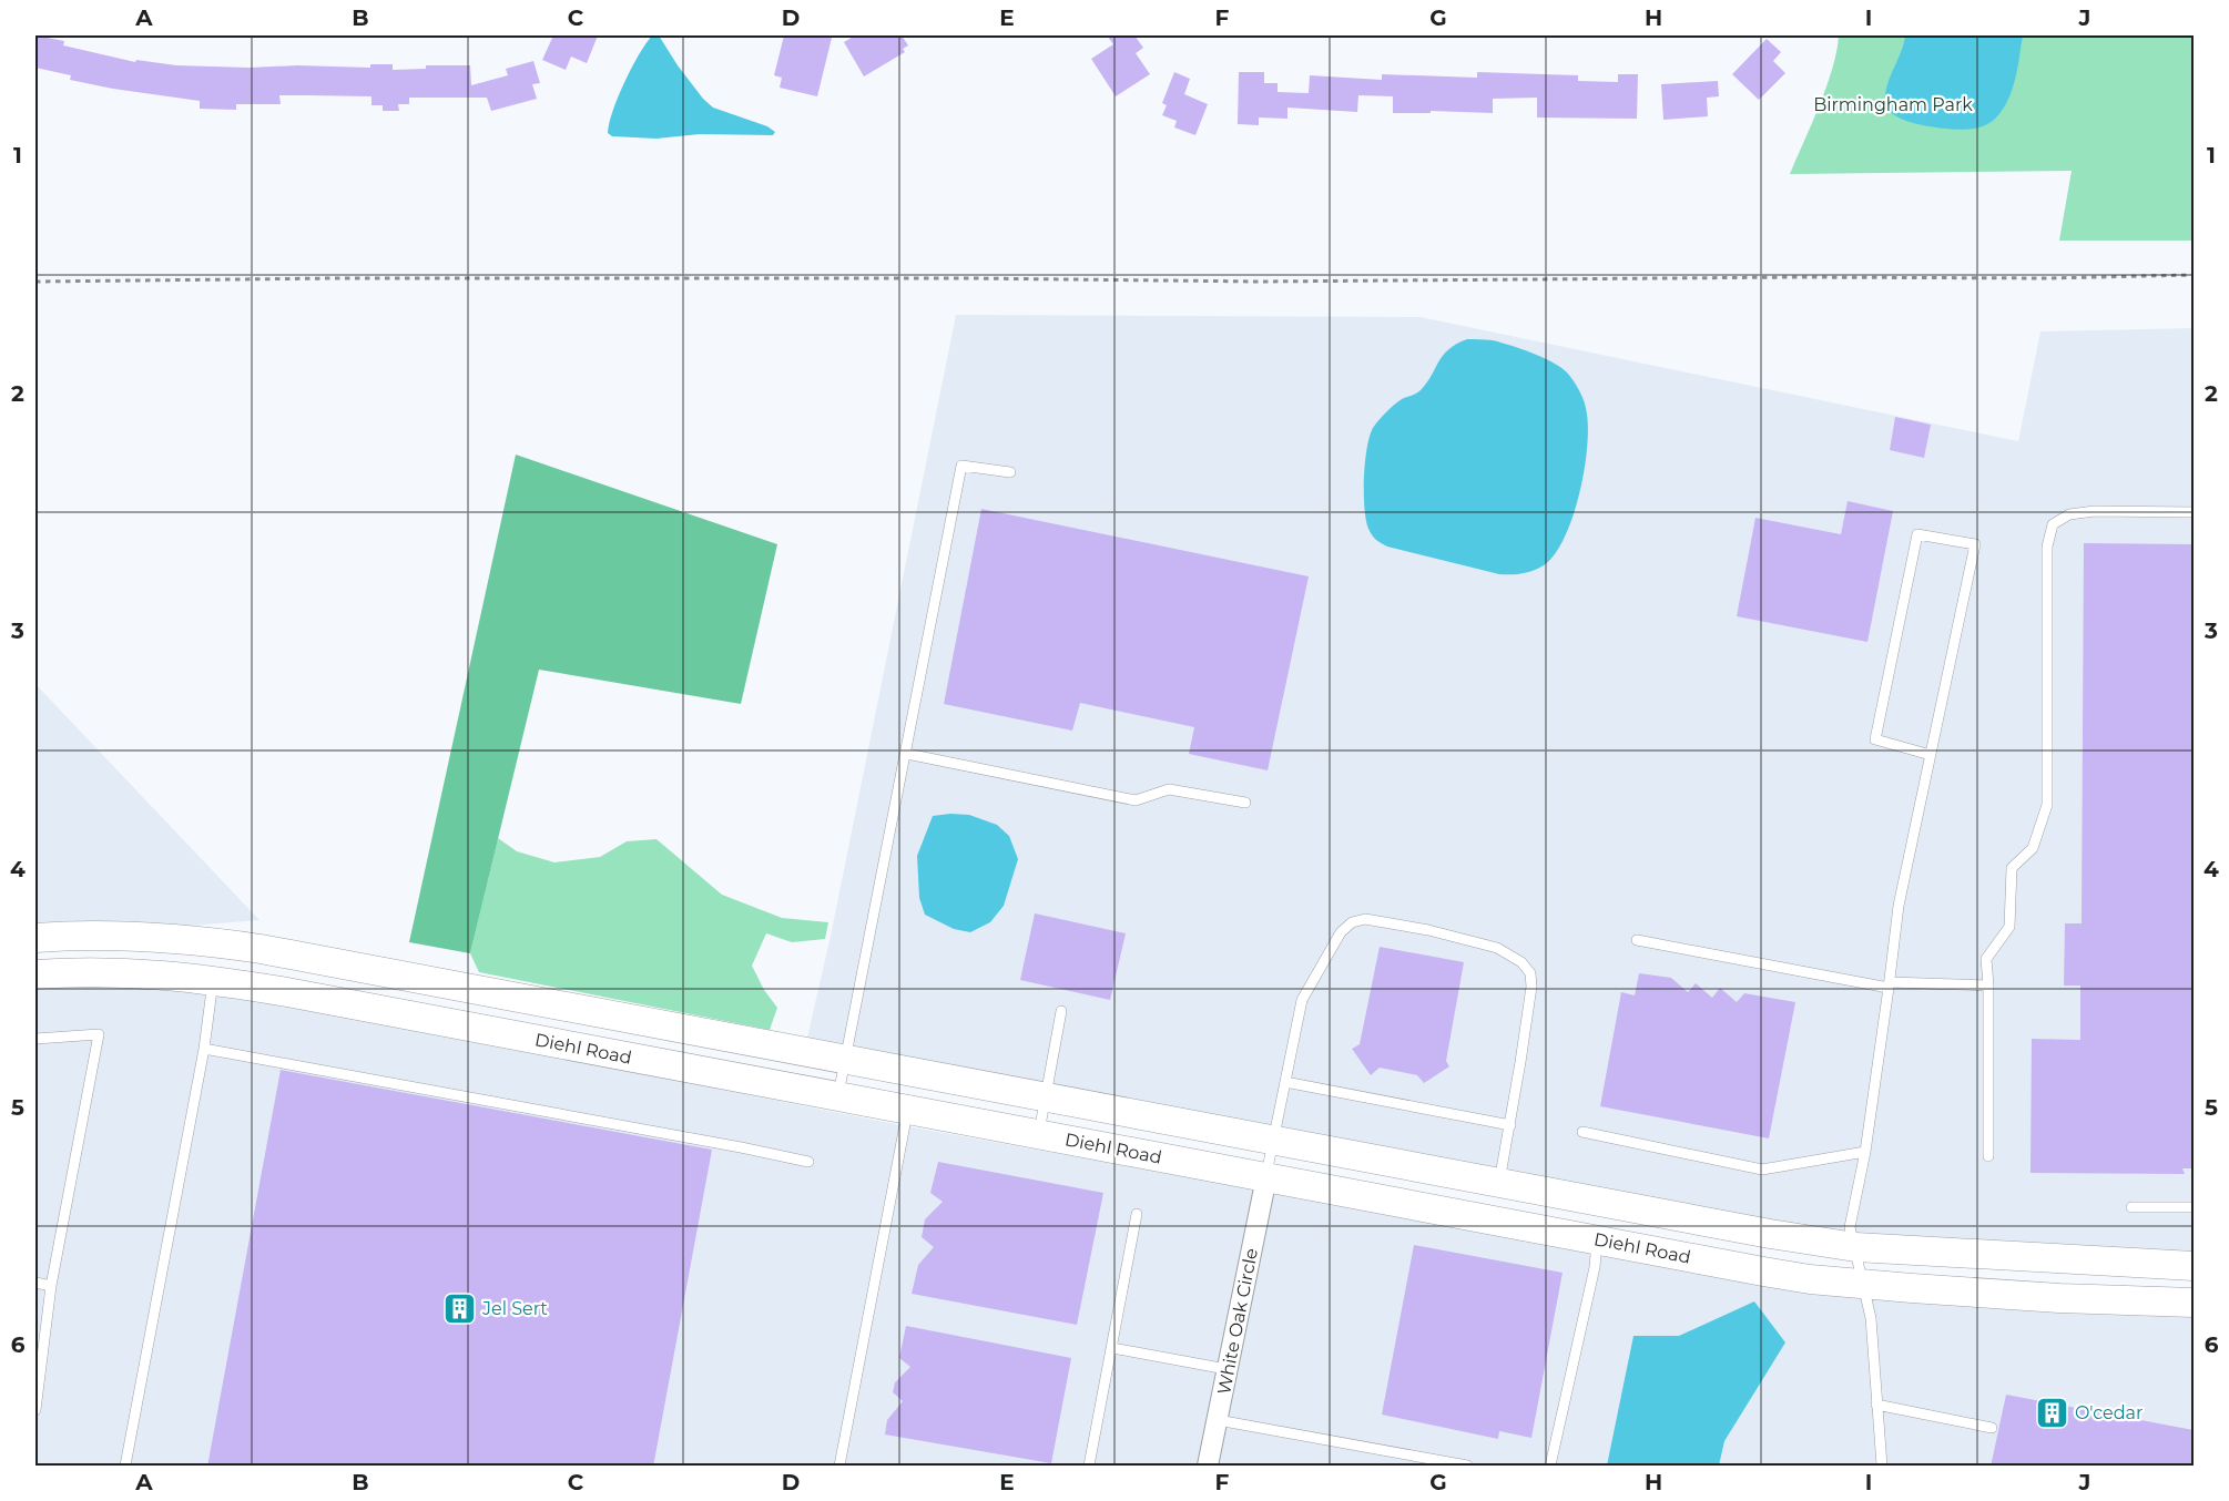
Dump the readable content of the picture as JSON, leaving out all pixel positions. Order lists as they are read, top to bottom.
{
  "streets": {
    "street": ["Diehl Road", "White Oak Circle"]
  },
  "crossings": [
    ["Diehl Road", "White Oak Circle"]
  ],
  "parks": ["Birmingham Park"],
  "places": {
    "building": ["Jel Sert", "O'cedar"]
  },
  "grid": {
    "columns": [
      "A",
      "B",
      "C",
      "D",
      "E",
      "F",
      "G",
      "H",
      "I",
      "J"
    ],
    "rows": [
      "1",
      "2",
      "3",
      "4",
      "5",
      "6"
    ]
  }
}
